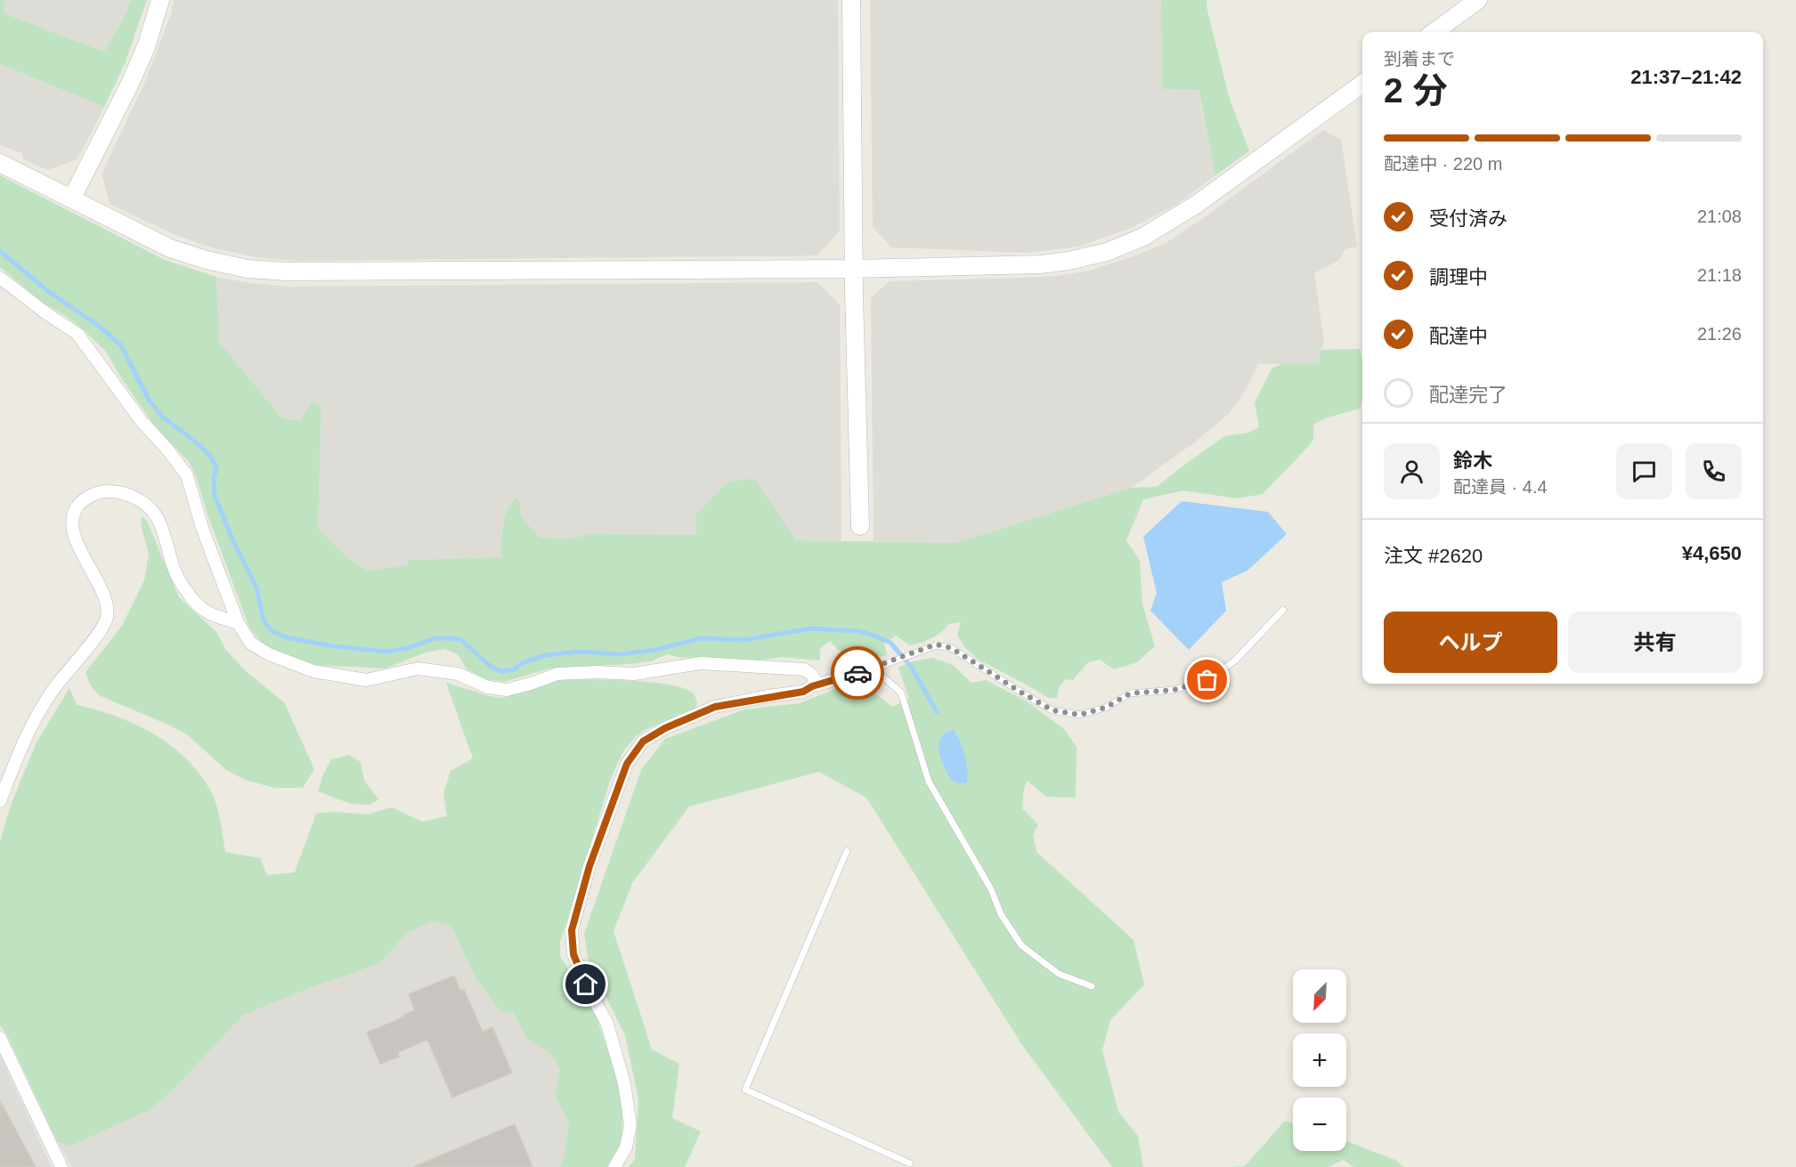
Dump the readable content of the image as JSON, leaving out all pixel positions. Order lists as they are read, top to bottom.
{
  "north": "bottom left",
  "page": {
    "heading": ["2 分", "到着まで", "21:37–21:42"],
    "panel": [
      "鈴木",
      "配達員 · 4.4",
      "注文 #2620",
      "¥4,650"
    ],
    "bar": "配達中 · 220 m",
    "list": [
      ["受付済み", "21:08"],
      ["調理中", "21:18"],
      ["配達中", "21:26"],
      "配達完了"
    ],
    "buttons": ["ヘルプ", "共有"],
    "map_buttons": ["+", "−"]
  }
}
